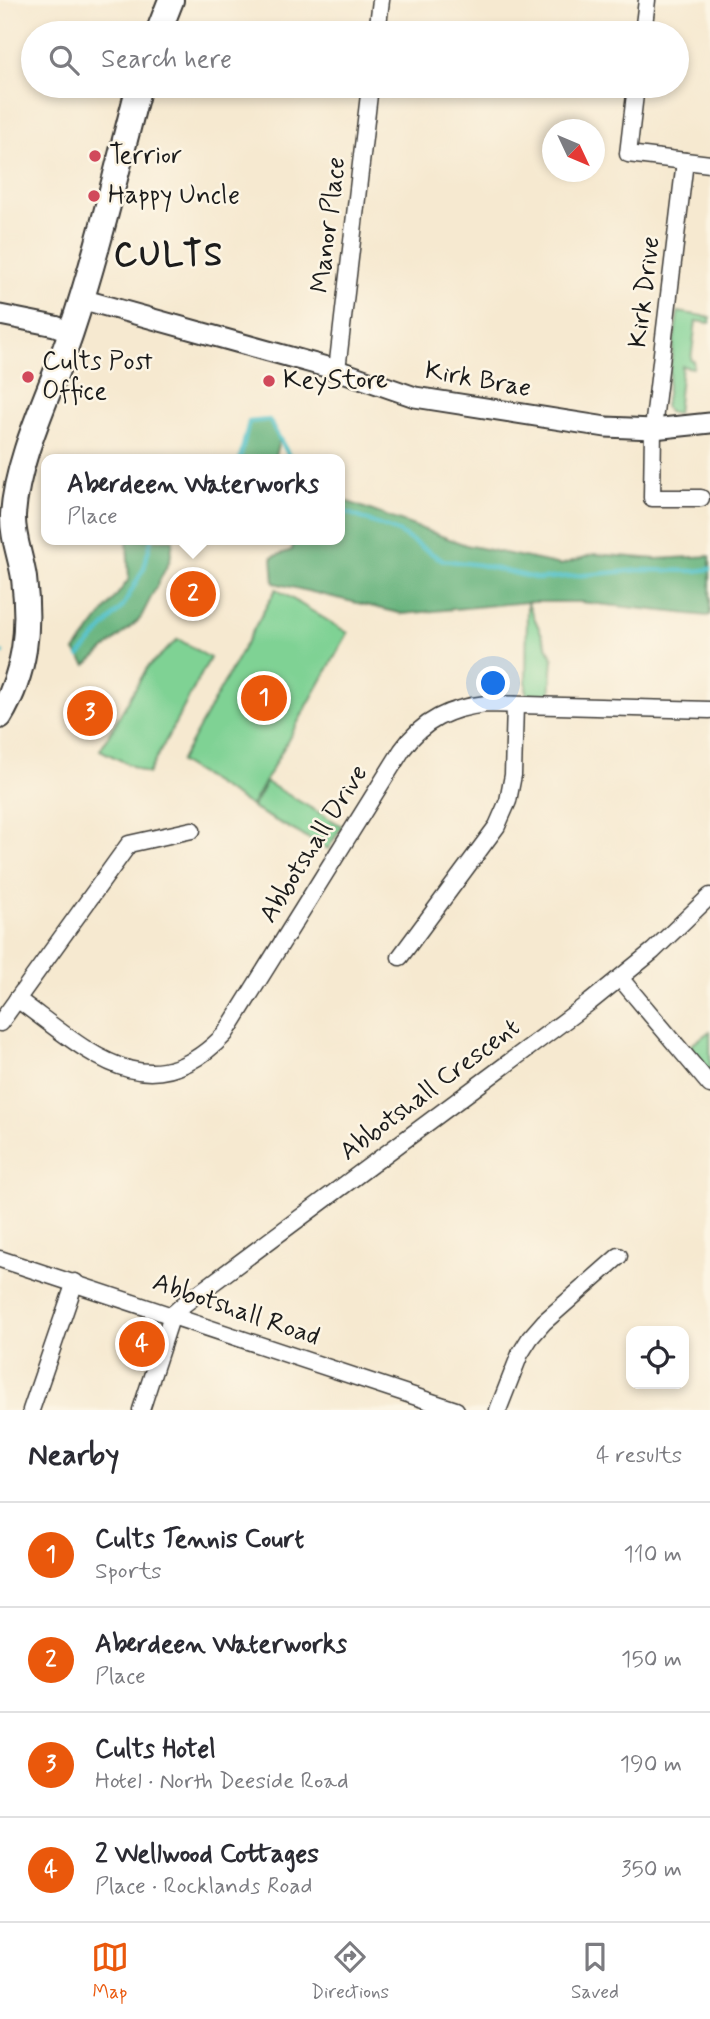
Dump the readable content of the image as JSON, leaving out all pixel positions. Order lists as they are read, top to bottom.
{
  "streets": {
    "street": [
      "Manor Place",
      "Kirk Drive",
      "Kirk Brae",
      "Abbotshall Drive",
      "Abbotshall Crescent",
      "Abbotshall Road"
    ]
  },
  "crossings": [
    ["Manor Place", "Kirk Brae"],
    ["Kirk Drive", "Kirk Brae"],
    ["Abbotshall Crescent", "Abbotshall Road"]
  ],
  "districts": ["CULTS"],
  "places": [
    "Terrior",
    "Happy Uncle",
    "Cults Post Office",
    "KeyStore"
  ],
  "north": "bottom right",
  "page": {
    "search": "Search here",
    "popup": ["Aberdeen Waterworks", "Place"],
    "pins": [
      "2",
      "1",
      "3",
      "4"
    ],
    "heading": ["Nearby", "4 results"],
    "list": [
      {
        "mark": "1",
        "name": "Cults Tennis Court",
        "note": "Sports",
        "value": "110 m"
      },
      {
        "mark": "2",
        "name": "Aberdeen Waterworks",
        "note": "Place",
        "value": "150 m"
      },
      {
        "mark": "3",
        "name": "Cults Hotel",
        "note": "Hotel · North Deeside Road",
        "value": "190 m"
      },
      {
        "mark": "4",
        "name": "2 Wellwood Cottages",
        "note": "Place · Rocklands Road",
        "value": "350 m"
      }
    ],
    "nav": ["Map", "Directions", "Saved"]
  }
}
